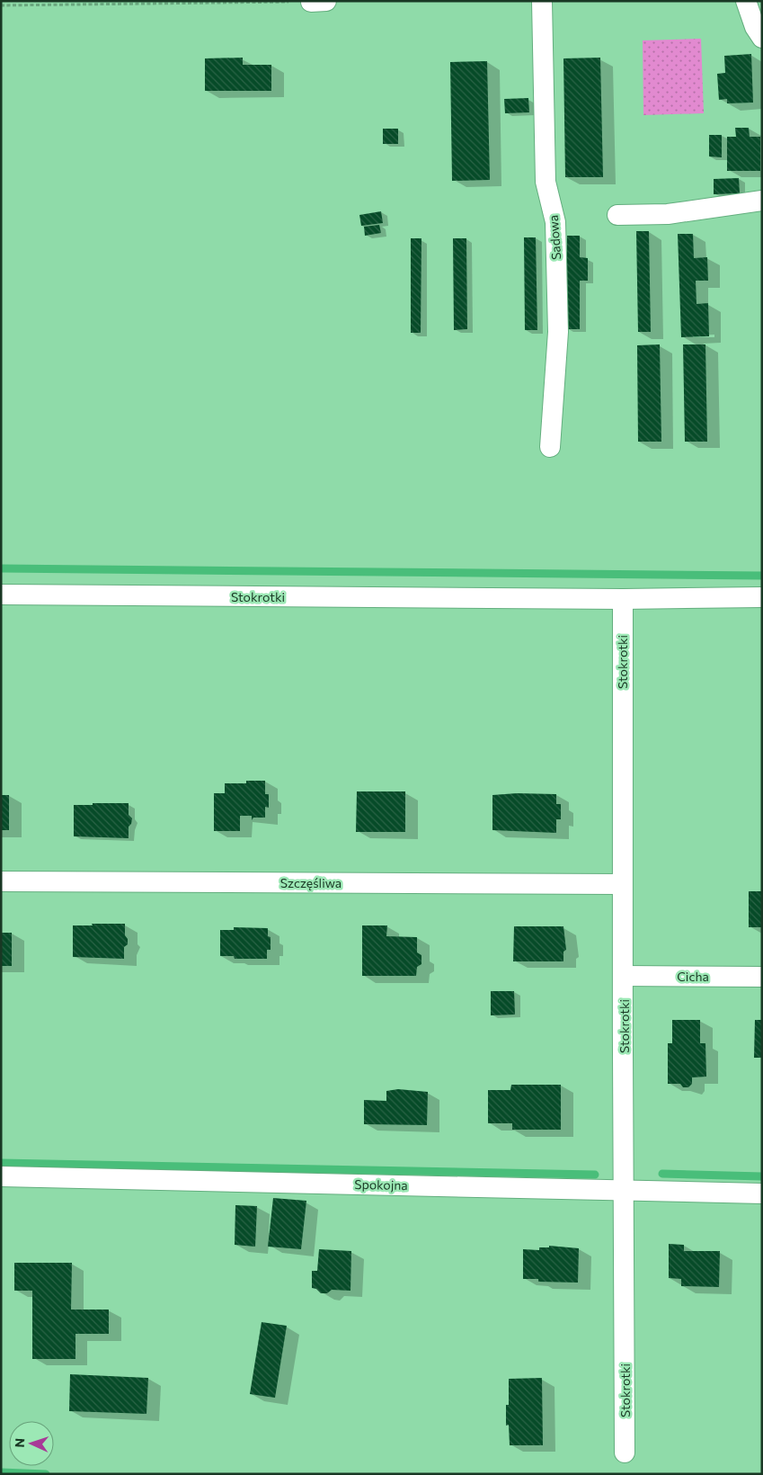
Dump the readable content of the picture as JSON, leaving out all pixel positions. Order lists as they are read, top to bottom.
{
  "streets": {
    "street": [
      "Sadowa",
      "Stokrotki",
      "Szczęśliwa",
      "Cicha",
      "Spokojna"
    ]
  },
  "crossings": [
    ["Stokrotki", "Szczęśliwa"],
    ["Stokrotki", "Cicha"],
    ["Stokrotki", "Spokojna"]
  ],
  "north": "left"
}
